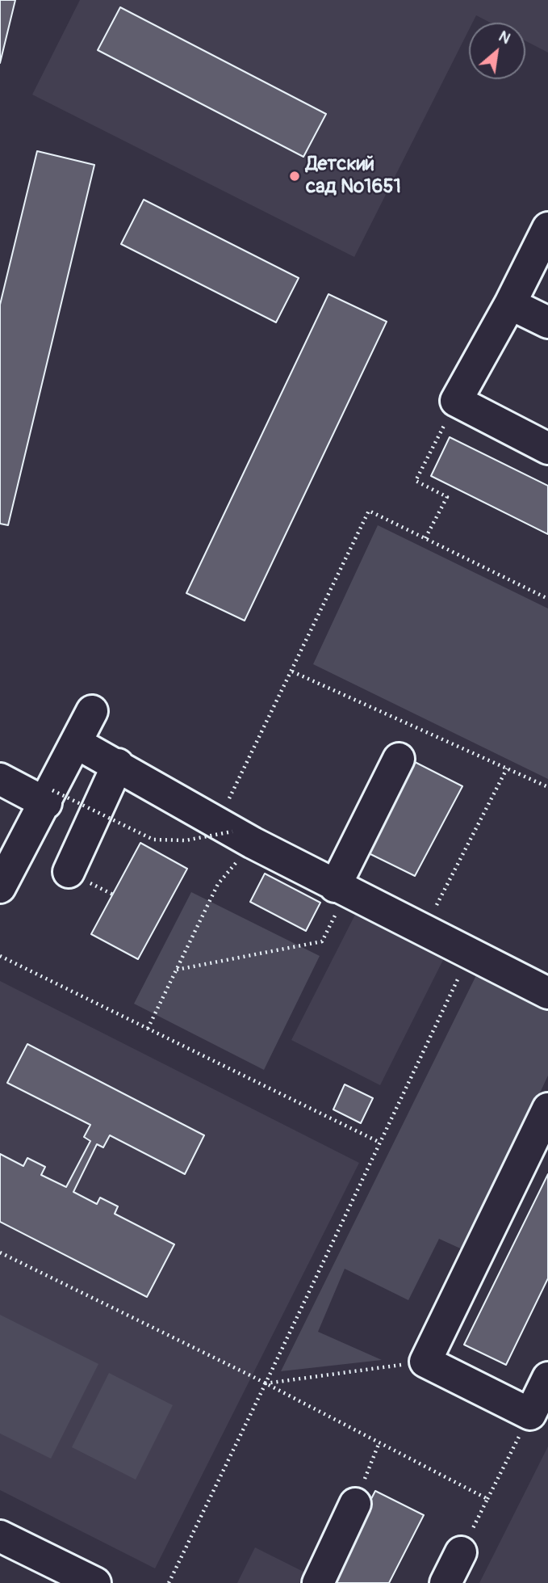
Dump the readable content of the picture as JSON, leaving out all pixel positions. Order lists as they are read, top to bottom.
{
  "places": ["Детский сад №1651"],
  "north": "top right"
}
